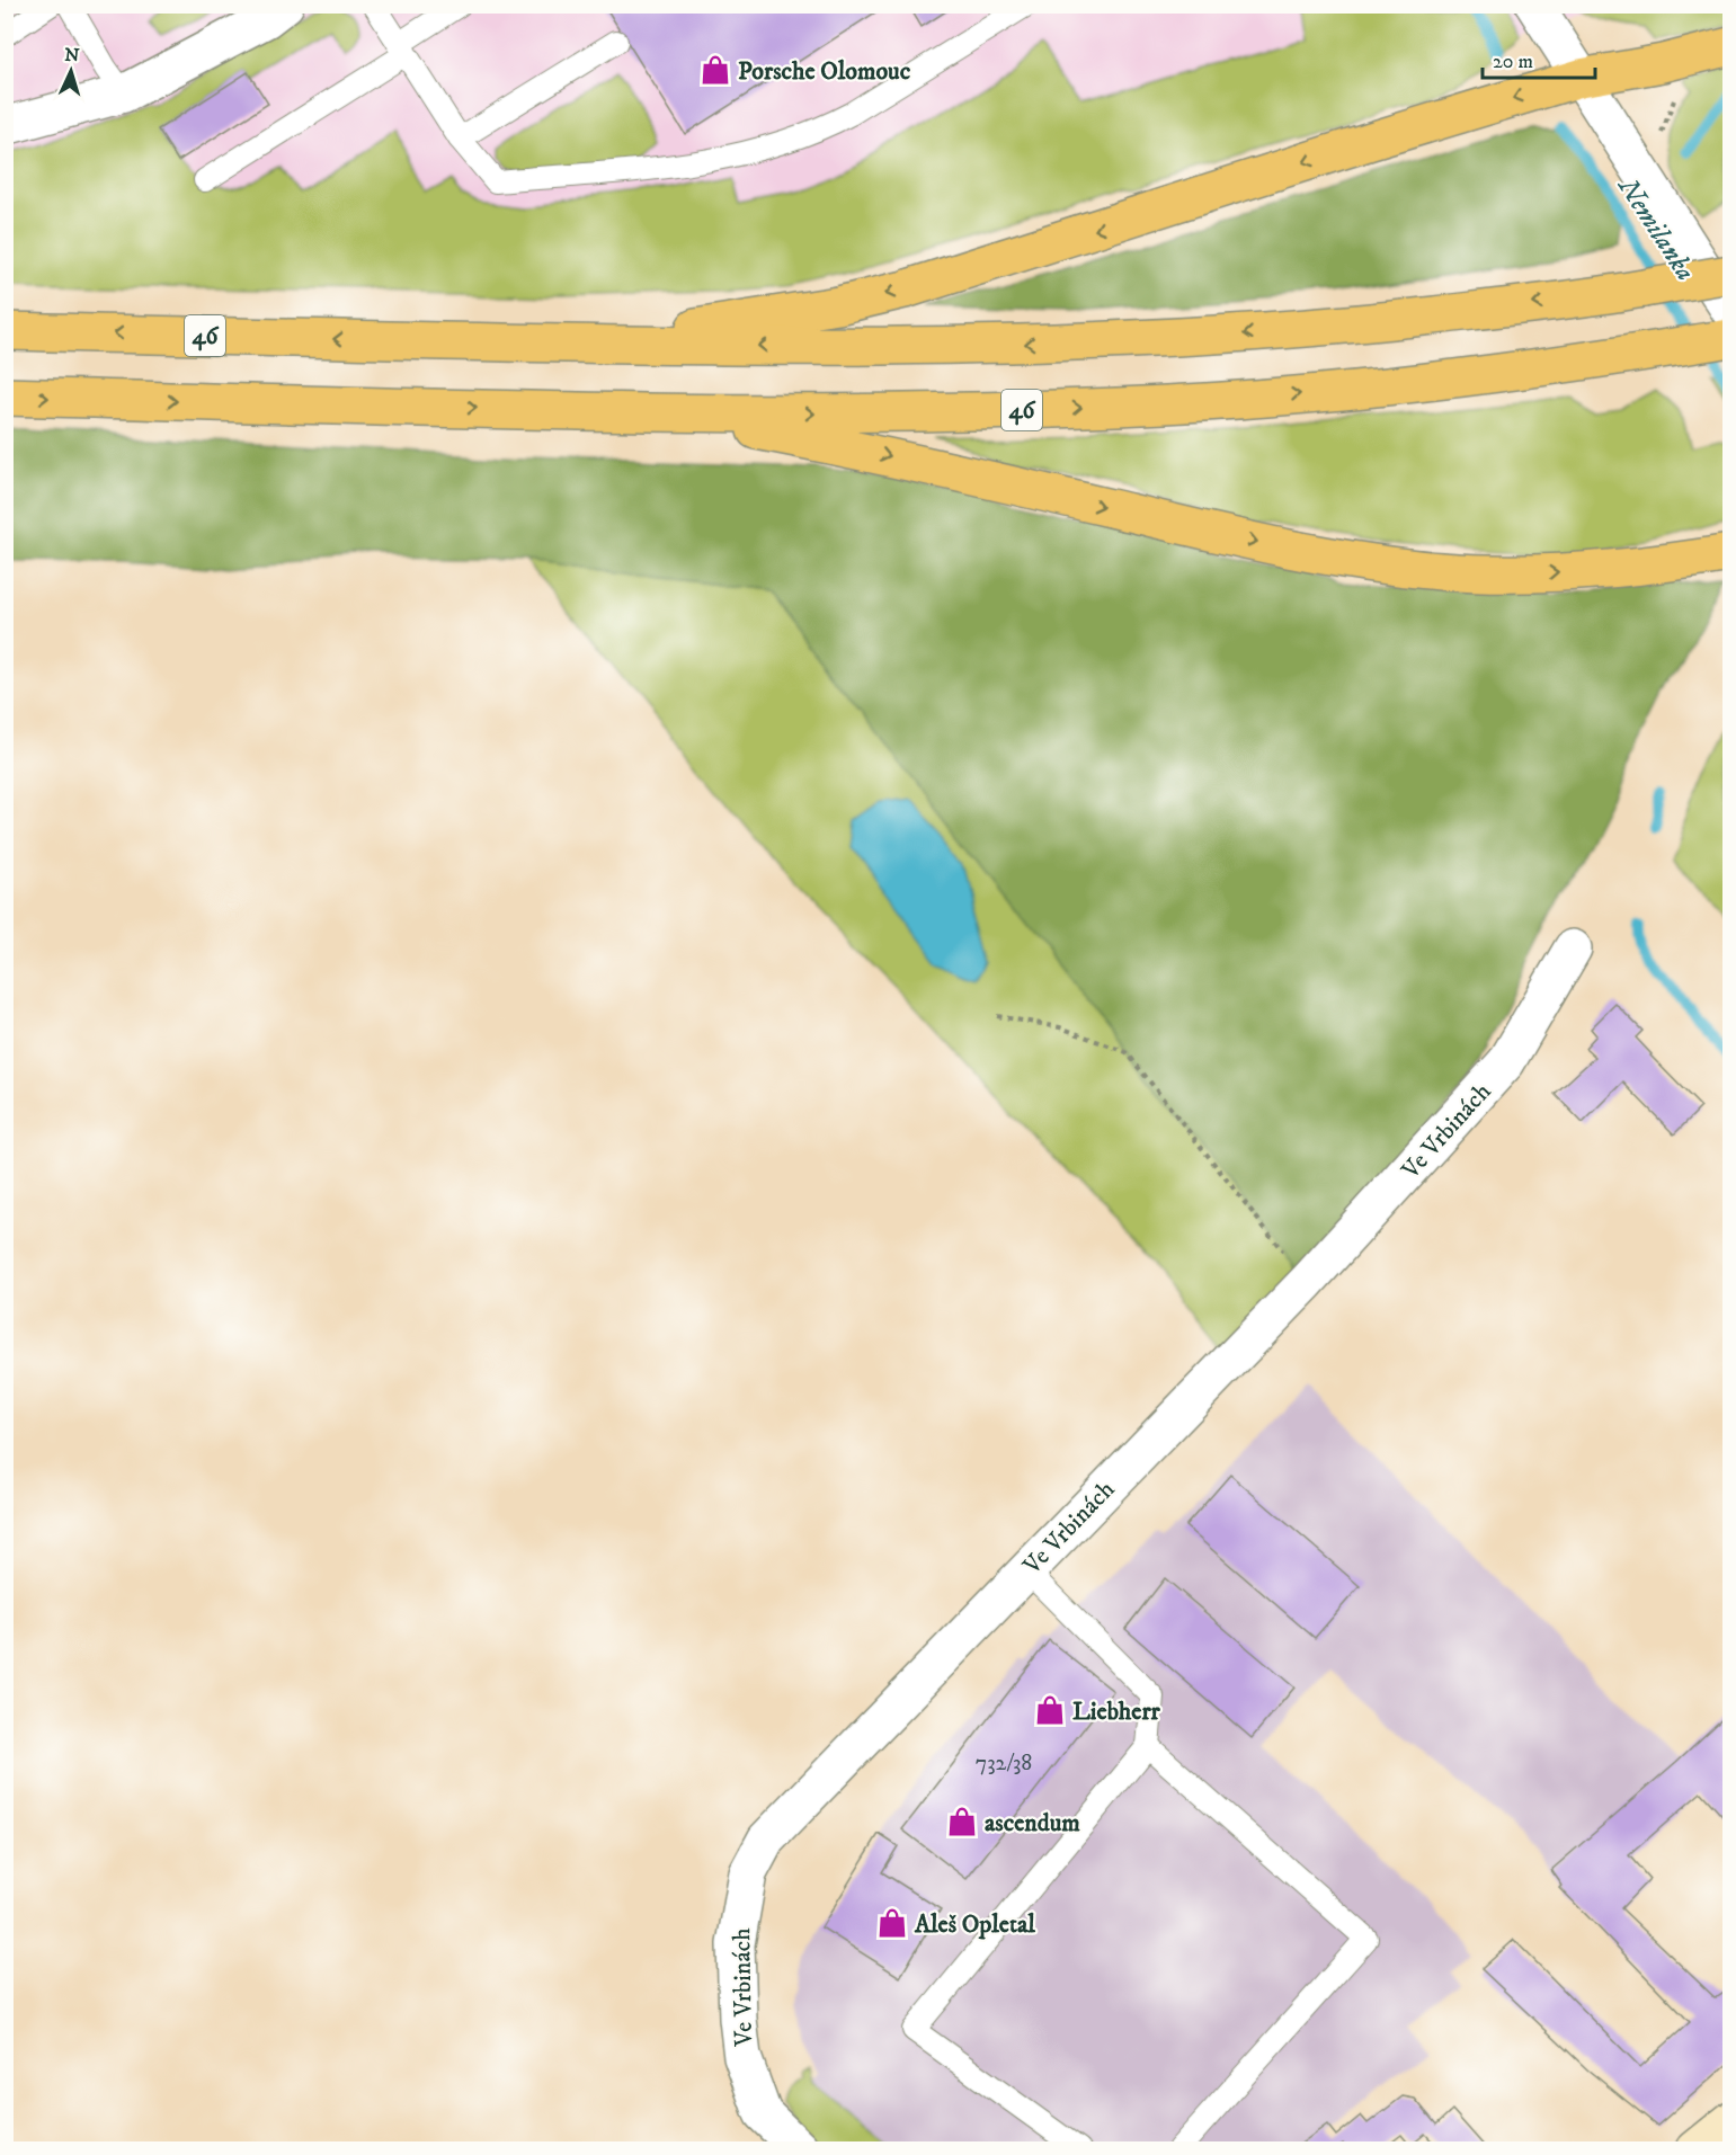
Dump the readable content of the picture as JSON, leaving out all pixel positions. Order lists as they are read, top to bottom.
{
  "streets": {
    "main road": ["46"],
    "street": ["Ve Vrbinách"]
  },
  "water": ["Nemilanka"],
  "places": {
    "shop": [
      "Porsche Olomouc",
      "Liebherr",
      "ascendum",
      "Aleš Opletal"
    ]
  },
  "house_numbers": ["732/38"],
  "scale_bar": "20 m",
  "north": "top"
}
